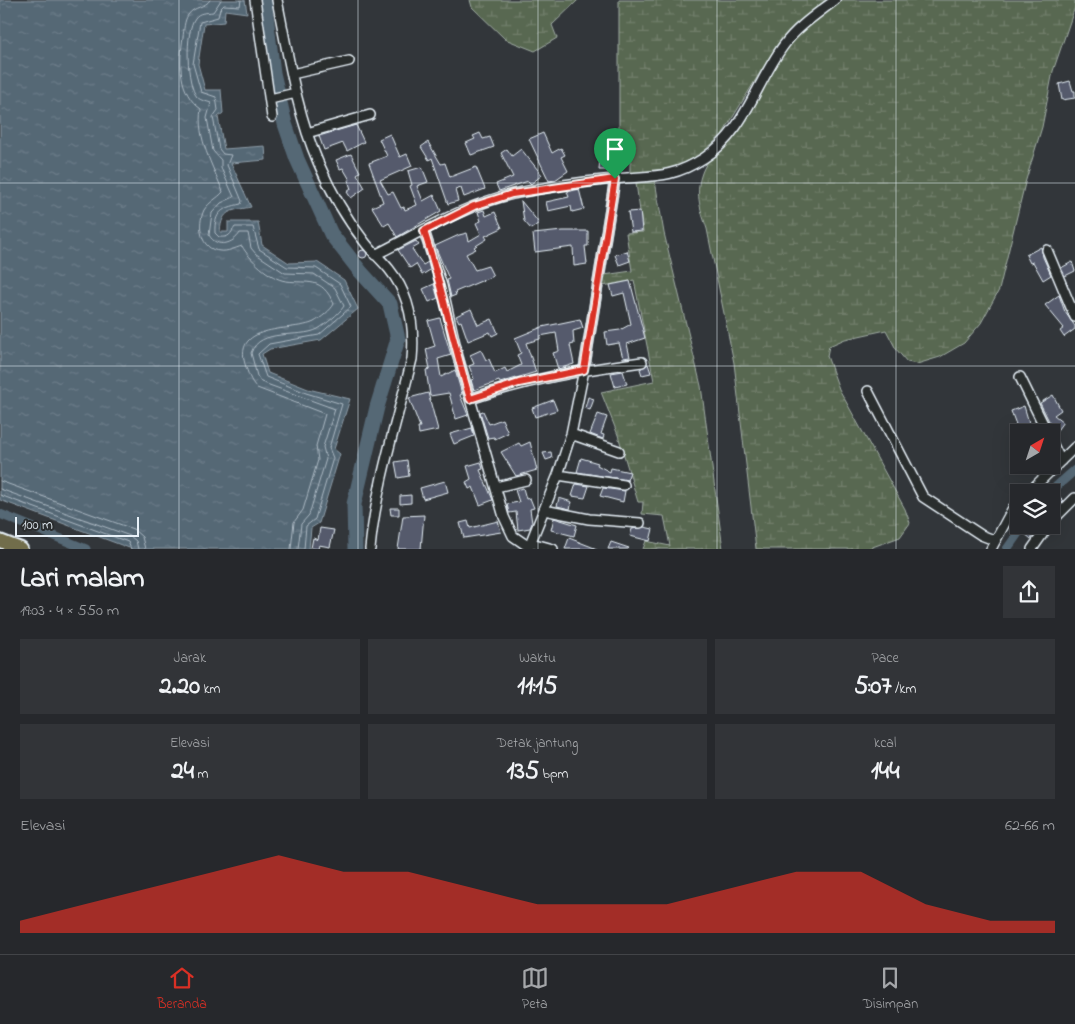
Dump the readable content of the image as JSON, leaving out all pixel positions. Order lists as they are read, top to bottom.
{
  "scale_bar": "100 m",
  "north": "top right",
  "page": {
    "scale": "100 m",
    "heading": ["Lari malam", "19:03 · 4 × 550 m"],
    "stats": [
      ["Jarak", "2.20 km"],
      ["Waktu", "11:15"],
      ["Pace", "5:07 /km"],
      ["Elevasi", "24 m"],
      ["Detak jantung", "135 bpm"],
      ["kcal", "144"]
    ],
    "chart": ["Elevasi", "62–66 m"],
    "tabs": ["Beranda", "Peta", "Disimpan"]
  }
}
